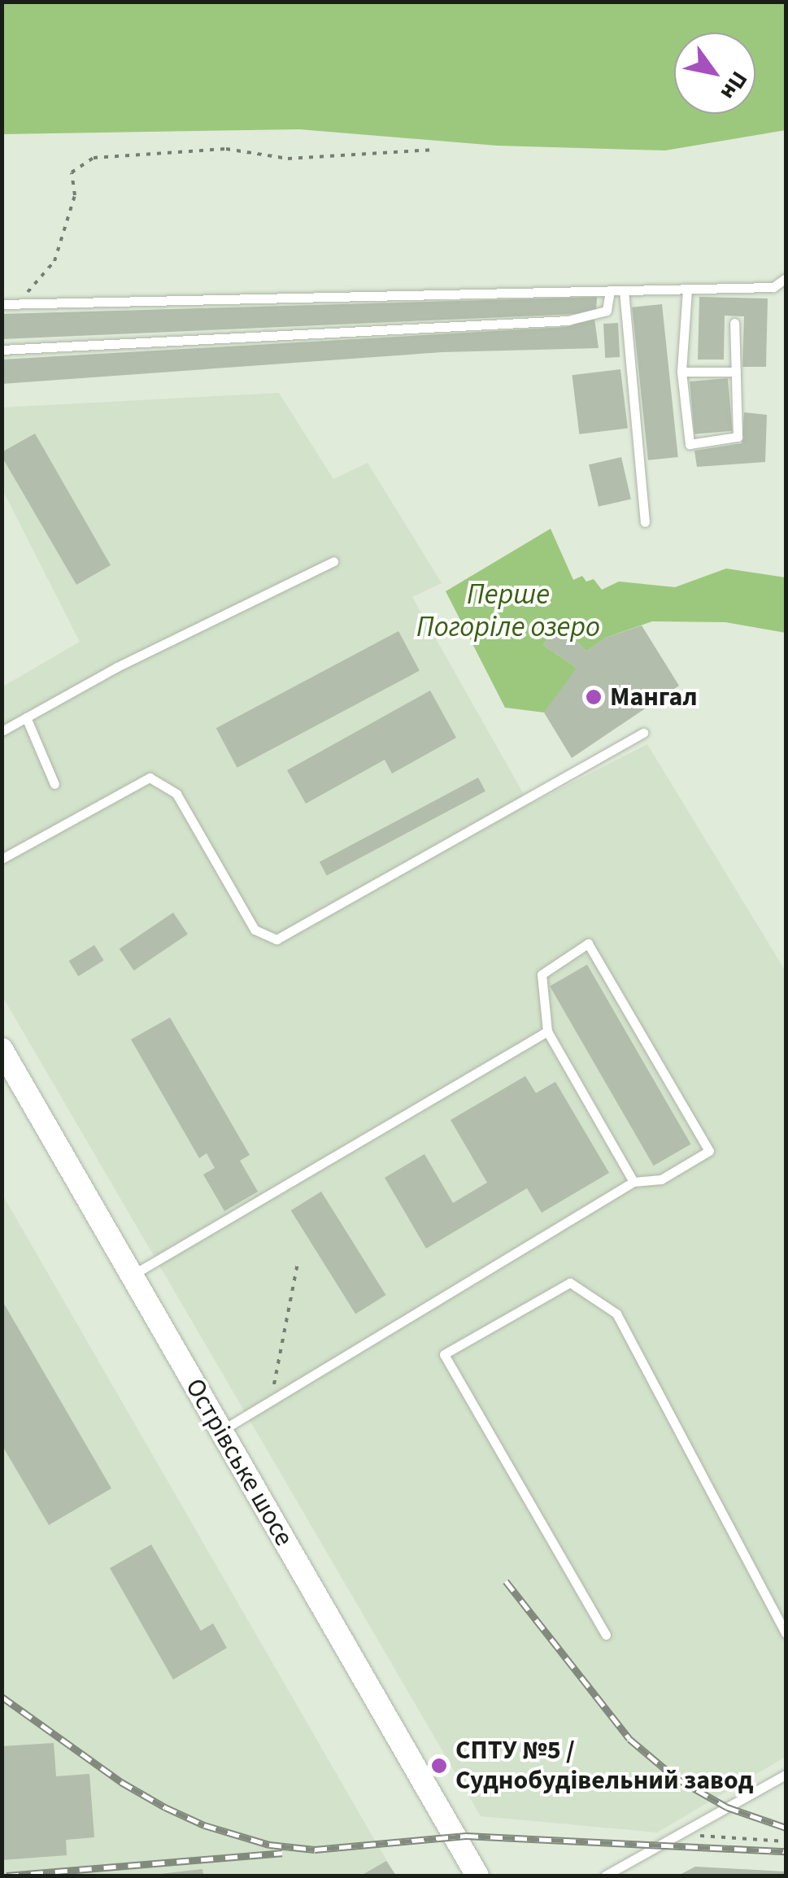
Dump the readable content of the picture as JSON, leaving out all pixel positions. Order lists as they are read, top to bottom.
{
  "streets": {
    "street": ["Острівське шосе"]
  },
  "water": ["Перше Погоріле озеро"],
  "places": ["Мангал", "СПТУ №5 / Суднобудівельний завод"],
  "north": "bottom right"
}
